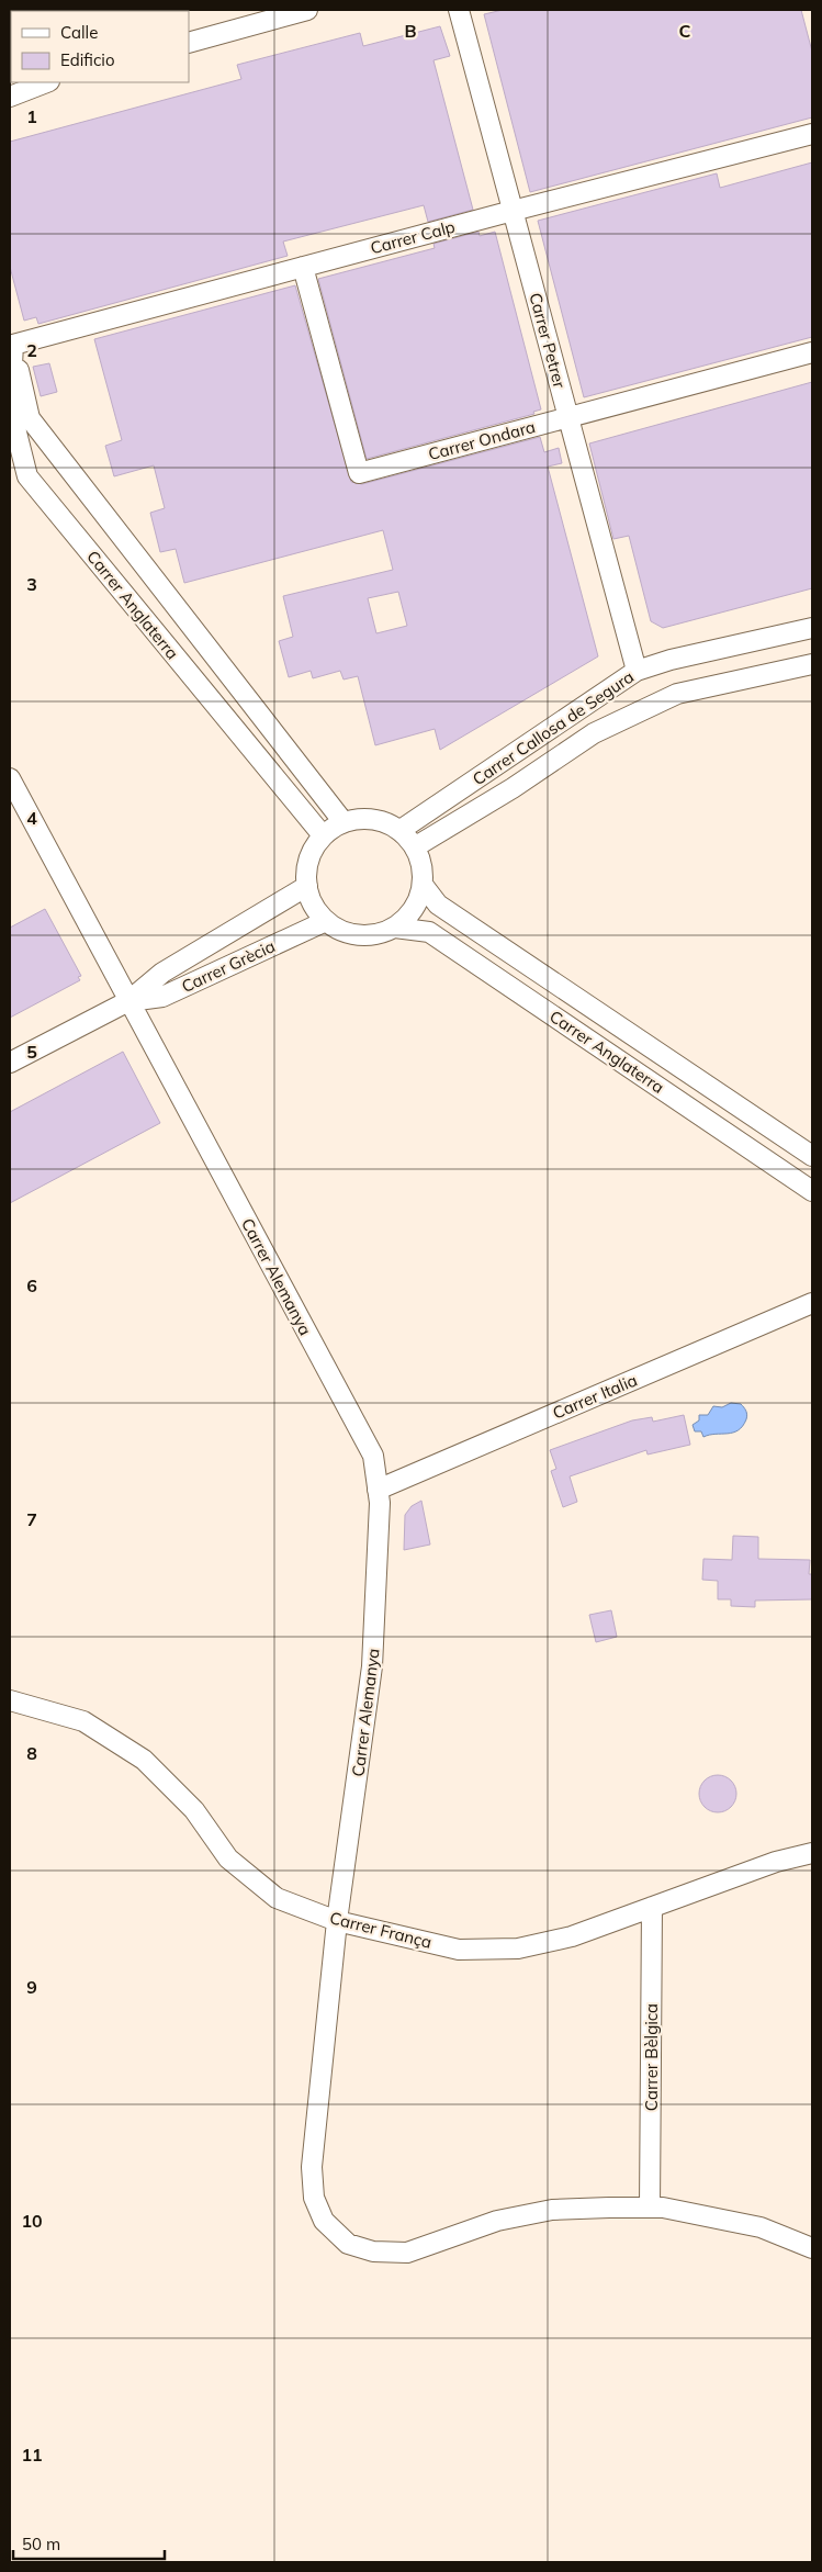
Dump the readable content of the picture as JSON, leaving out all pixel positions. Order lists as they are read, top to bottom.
{
  "streets": {
    "street": [
      "Carrer Calp",
      "Carrer Petrer",
      "Carrer Ondara",
      "Carrer Anglaterra",
      "Carrer Callosa de Segura",
      "Carrer Grècia",
      "Carrer Alemanya",
      "Carrer Italia",
      "Carrer França",
      "Carrer Bèlgica"
    ]
  },
  "crossings": [
    ["Carrer Calp", "Carrer Petrer"],
    ["Carrer Calp", "Carrer Ondara"],
    ["Carrer Calp", "Carrer Anglaterra"],
    ["Carrer Petrer", "Carrer Ondara"],
    ["Carrer Petrer", "Carrer Callosa de Segura"],
    ["Carrer Anglaterra", "Carrer Callosa de Segura"],
    ["Carrer Anglaterra", "Carrer Grècia"],
    ["Carrer Callosa de Segura", "Carrer Grècia"],
    ["Carrer Grècia", "Carrer Alemanya"],
    ["Carrer Alemanya", "Carrer Italia"],
    ["Carrer Alemanya", "Carrer França"],
    ["Carrer Alemanya", "Carrer Bèlgica"],
    ["Carrer França", "Carrer Bèlgica"]
  ],
  "legend": ["Calle", "Edificio"],
  "scale_bar": "50 m",
  "grid": {
    "columns": ["B", "C"],
    "rows": [
      "1",
      "2",
      "3",
      "4",
      "5",
      "6",
      "7",
      "8",
      "9",
      "10",
      "11"
    ]
  }
}
